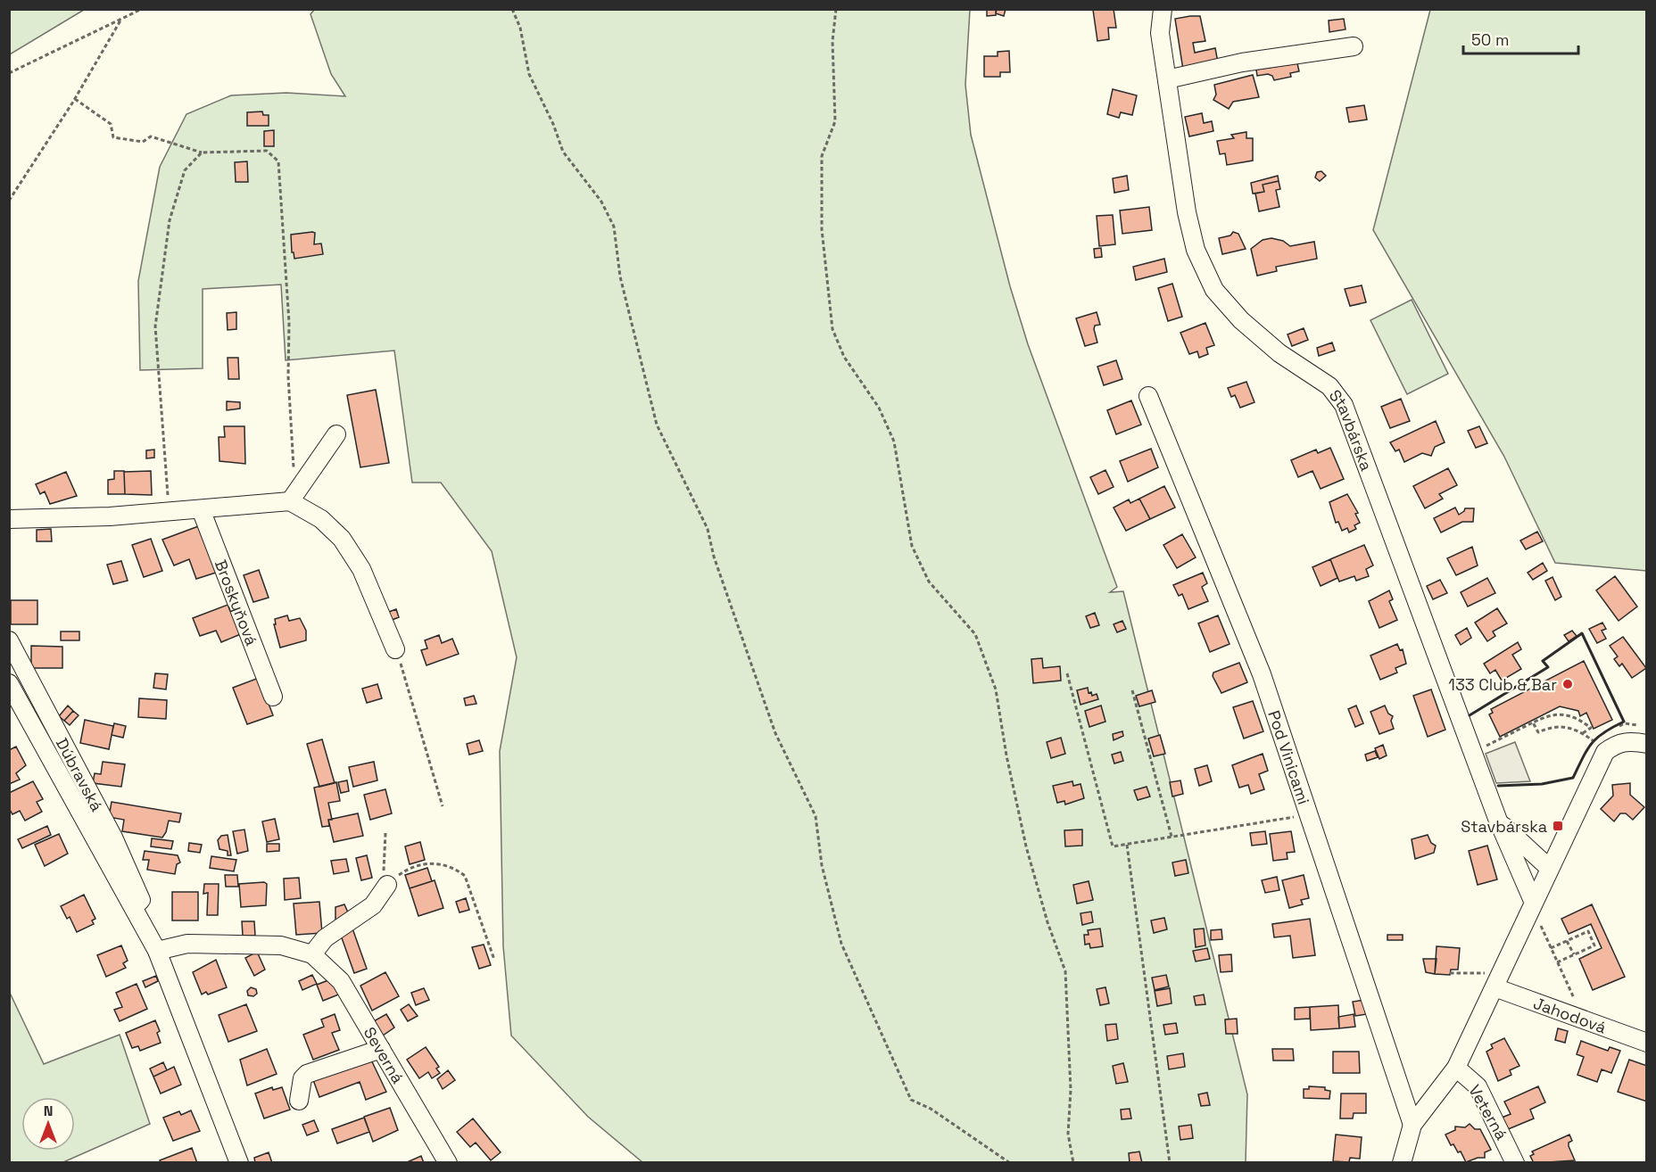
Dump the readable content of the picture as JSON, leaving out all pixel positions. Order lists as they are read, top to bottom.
{
  "streets": {
    "street": [
      "Stavbárska",
      "Broskyňová",
      "Pod Vinicami",
      "Dúbravská",
      "Jahodová",
      "Severná",
      "Veterná"
    ]
  },
  "crossings": [
    ["Dúbravská", "Severná"]
  ],
  "places": {
    "other": ["133 Club & Bar"],
    "transit": ["Stavbárska"]
  },
  "scale_bar": "50 m",
  "north": "top"
}
